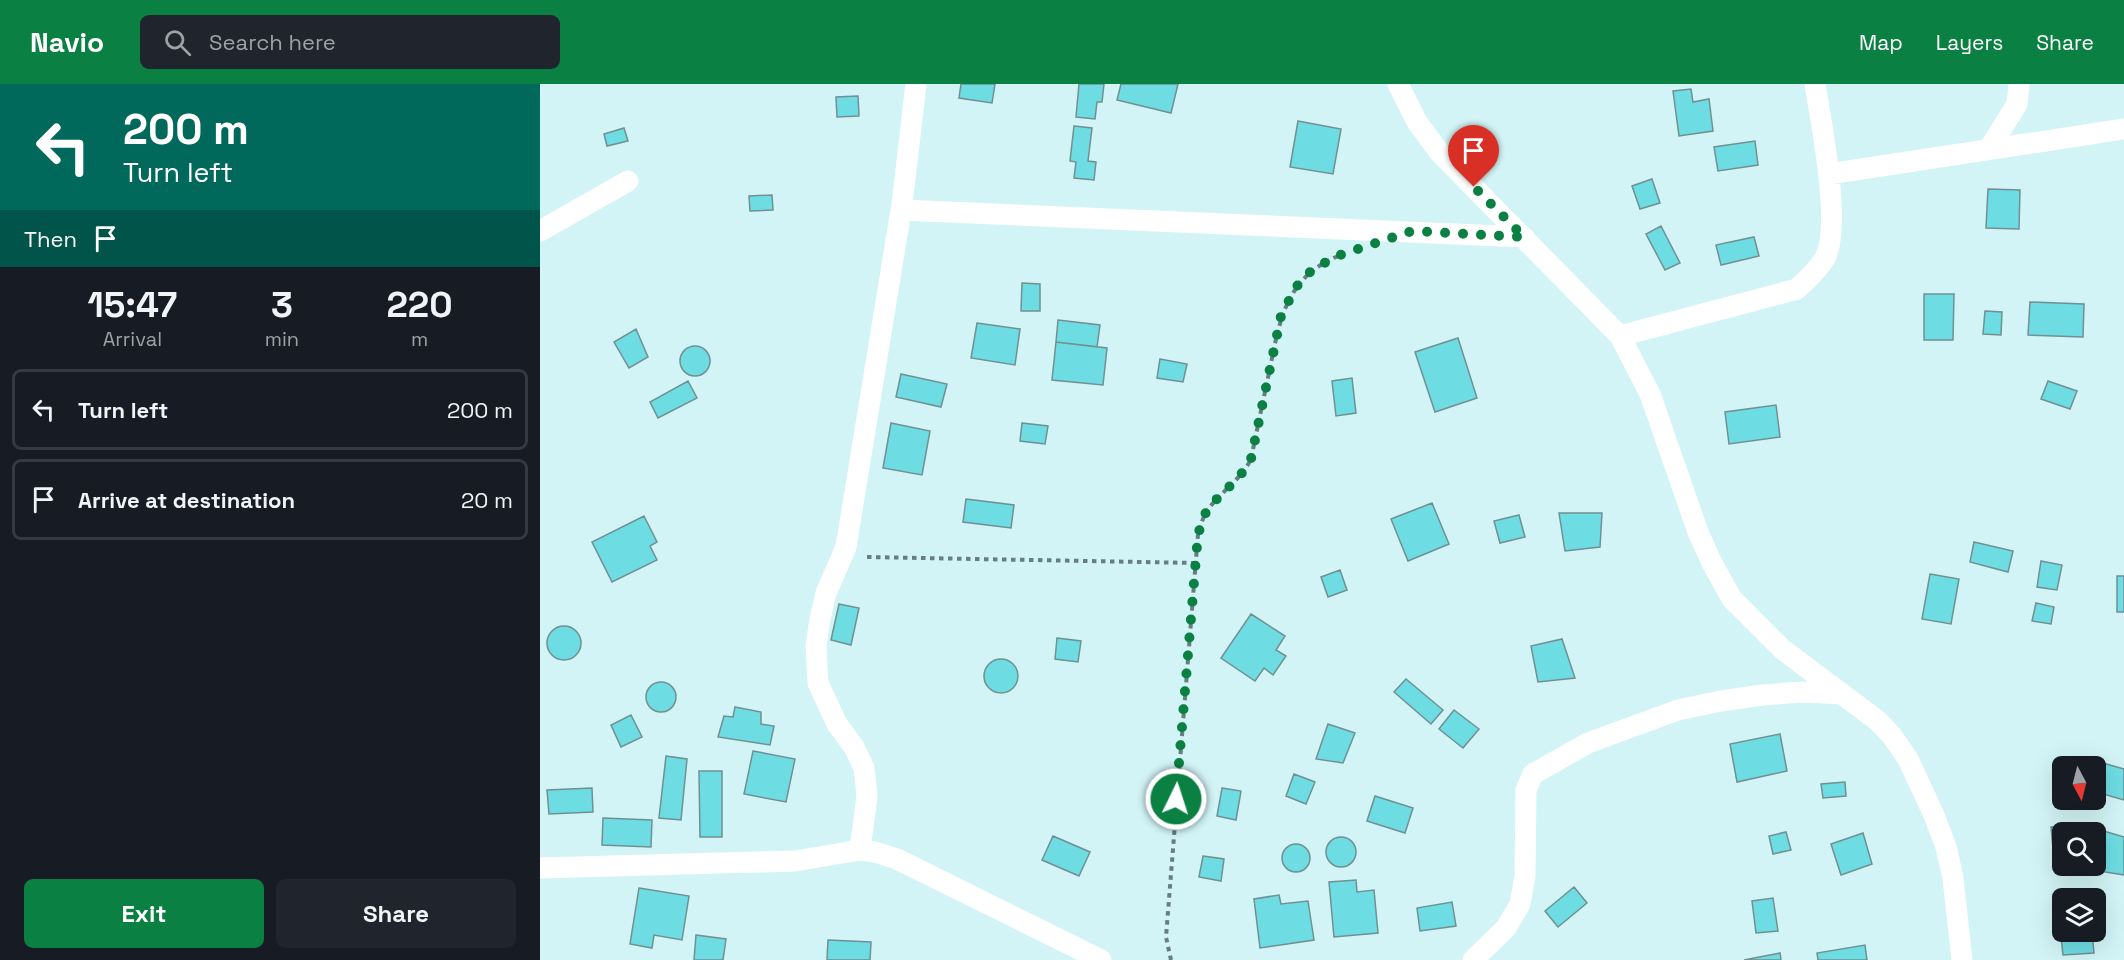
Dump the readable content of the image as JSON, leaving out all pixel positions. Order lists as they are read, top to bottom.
{
  "north": "bottom",
  "page": {
    "header": "Navio",
    "search": "Search here",
    "nav": ["Map", "Layers", "Share"],
    "turn": ["200 m", "Turn left"],
    "then": "Then",
    "eta": [
      "15:47",
      "Arrival",
      "3",
      "min",
      "220",
      "m"
    ],
    "list": [
      {
        "name": "Turn left",
        "value": "200 m"
      },
      {
        "name": "Arrive at destination",
        "value": "20 m"
      }
    ],
    "buttons": ["Exit", "Share"]
  }
}
